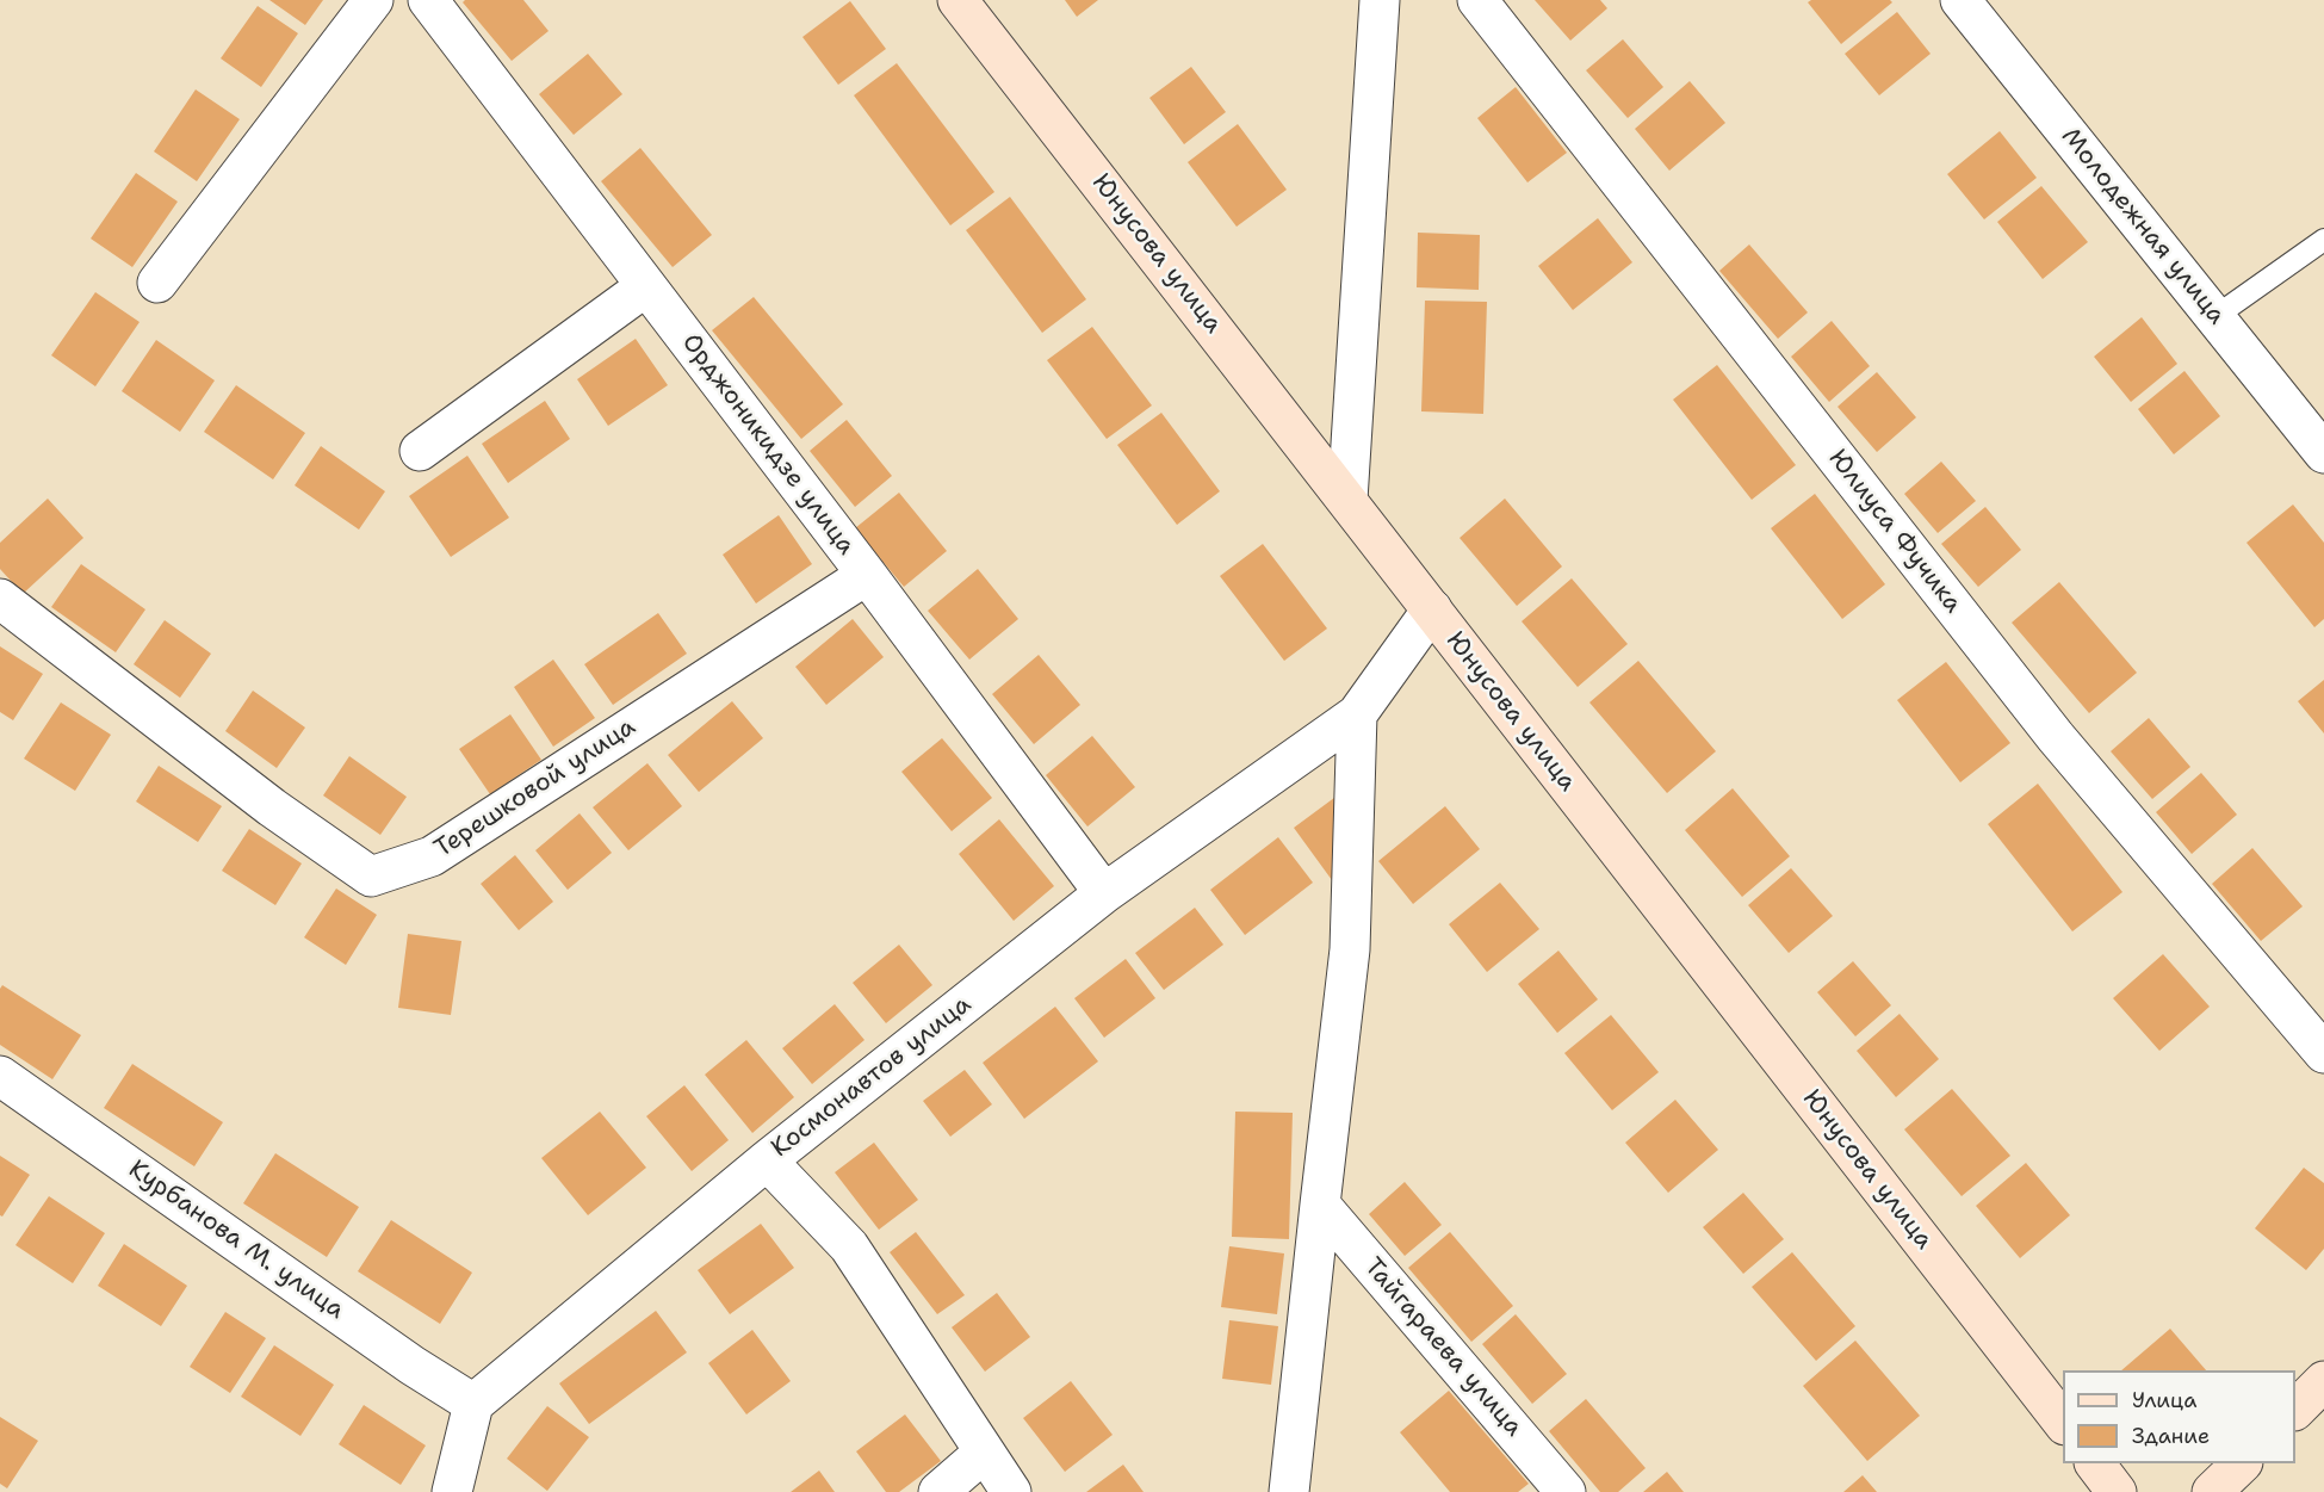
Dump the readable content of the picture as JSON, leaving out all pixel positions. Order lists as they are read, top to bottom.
{
  "streets": {
    "main road": ["Юнусова улица"],
    "street": [
      "Молодежная улица",
      "Орджоникидзе улица",
      "Юлиуса Фучика",
      "Терешковой улица",
      "Космонавтов улица",
      "Курбанова М. улица",
      "Тайгараева улица"
    ]
  },
  "crossings": [
    ["Юнусова улица", "Космонавтов улица"],
    ["Орджоникидзе улица", "Терешковой улица"],
    ["Орджоникидзе улица", "Космонавтов улица"],
    ["Космонавтов улица", "Курбанова М. улица"]
  ],
  "legend": ["Улица", "Здание"]
}
